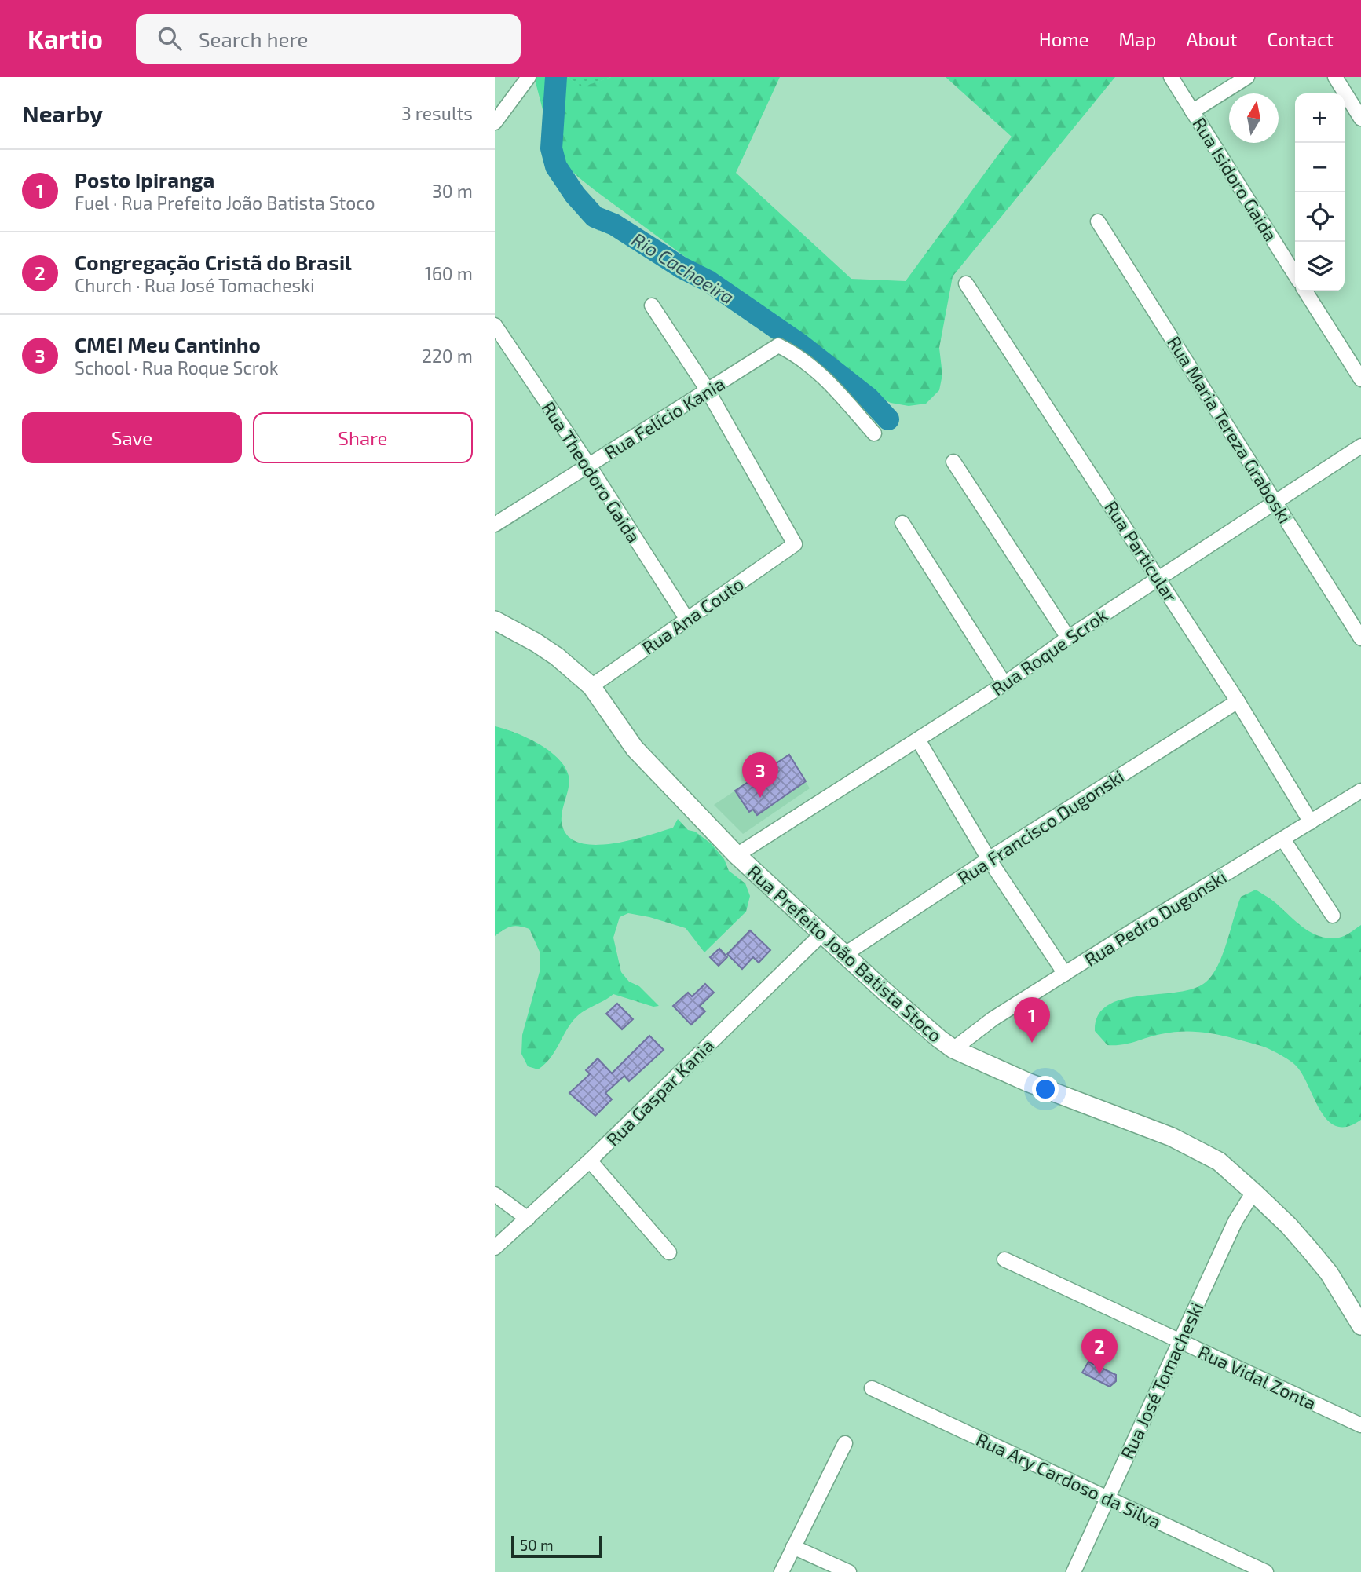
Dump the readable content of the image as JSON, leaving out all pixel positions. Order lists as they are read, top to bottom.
{
  "streets": {
    "main road": ["Rua Prefeito João Batista Stoco"],
    "street": [
      "Rua Isidoro Gaida",
      "Rua Felício Kania",
      "Rua Maria Tereza Graboski",
      "Rua Theodoro Gaida",
      "Rua Particular",
      "Rua Ana Couto",
      "Rua Roque Scrok",
      "Rua Francisco Dugonski",
      "Rua Pedro Dugonski",
      "Rua Gaspar Kania",
      "Rua Vidal Zonta",
      "Rua José Tomacheski",
      "Rua Ary Cardoso da Silva"
    ]
  },
  "crossings": [
    ["Rua Felício Kania", "Rua Theodoro Gaida"],
    ["Rua Felício Kania", "Rua Ana Couto"],
    ["Rua Maria Tereza Graboski", "Rua Roque Scrok"],
    ["Rua Theodoro Gaida", "Rua Ana Couto"],
    ["Rua Particular", "Rua Roque Scrok"],
    ["Rua Particular", "Rua Francisco Dugonski"],
    ["Rua Particular", "Rua Pedro Dugonski"],
    ["Rua Ana Couto", "Rua Prefeito João Batista Stoco"],
    ["Rua Roque Scrok", "Rua Prefeito João Batista Stoco"],
    ["Rua Francisco Dugonski", "Rua Prefeito João Batista Stoco"],
    ["Rua Pedro Dugonski", "Rua Prefeito João Batista Stoco"],
    ["Rua Prefeito João Batista Stoco", "Rua Gaspar Kania"],
    ["Rua Prefeito João Batista Stoco", "Rua José Tomacheski"],
    ["Rua Vidal Zonta", "Rua José Tomacheski"],
    ["Rua José Tomacheski", "Rua Ary Cardoso da Silva"]
  ],
  "water": ["Rio Cachoeira"],
  "scale_bar": "50 m",
  "north": "top",
  "page": {
    "header": "Kartio",
    "search": "Search here",
    "nav": [
      "Home",
      "Map",
      "About",
      "Contact"
    ],
    "heading": ["Nearby", "3 results"],
    "map_buttons": ["+", "−"],
    "list": [
      {
        "mark": "1",
        "name": "Posto Ipiranga",
        "note": "Fuel · Rua Prefeito João Batista Stoco",
        "value": "30 m"
      },
      {
        "mark": "2",
        "name": "Congregação Cristã do Brasil",
        "note": "Church · Rua José Tomacheski",
        "value": "160 m"
      },
      {
        "mark": "3",
        "name": "CMEI Meu Cantinho",
        "note": "School · Rua Roque Scrok",
        "value": "220 m"
      }
    ],
    "buttons": ["Save", "Share"],
    "pins": ["3", "1", "2"],
    "scale": "50 m"
  }
}
